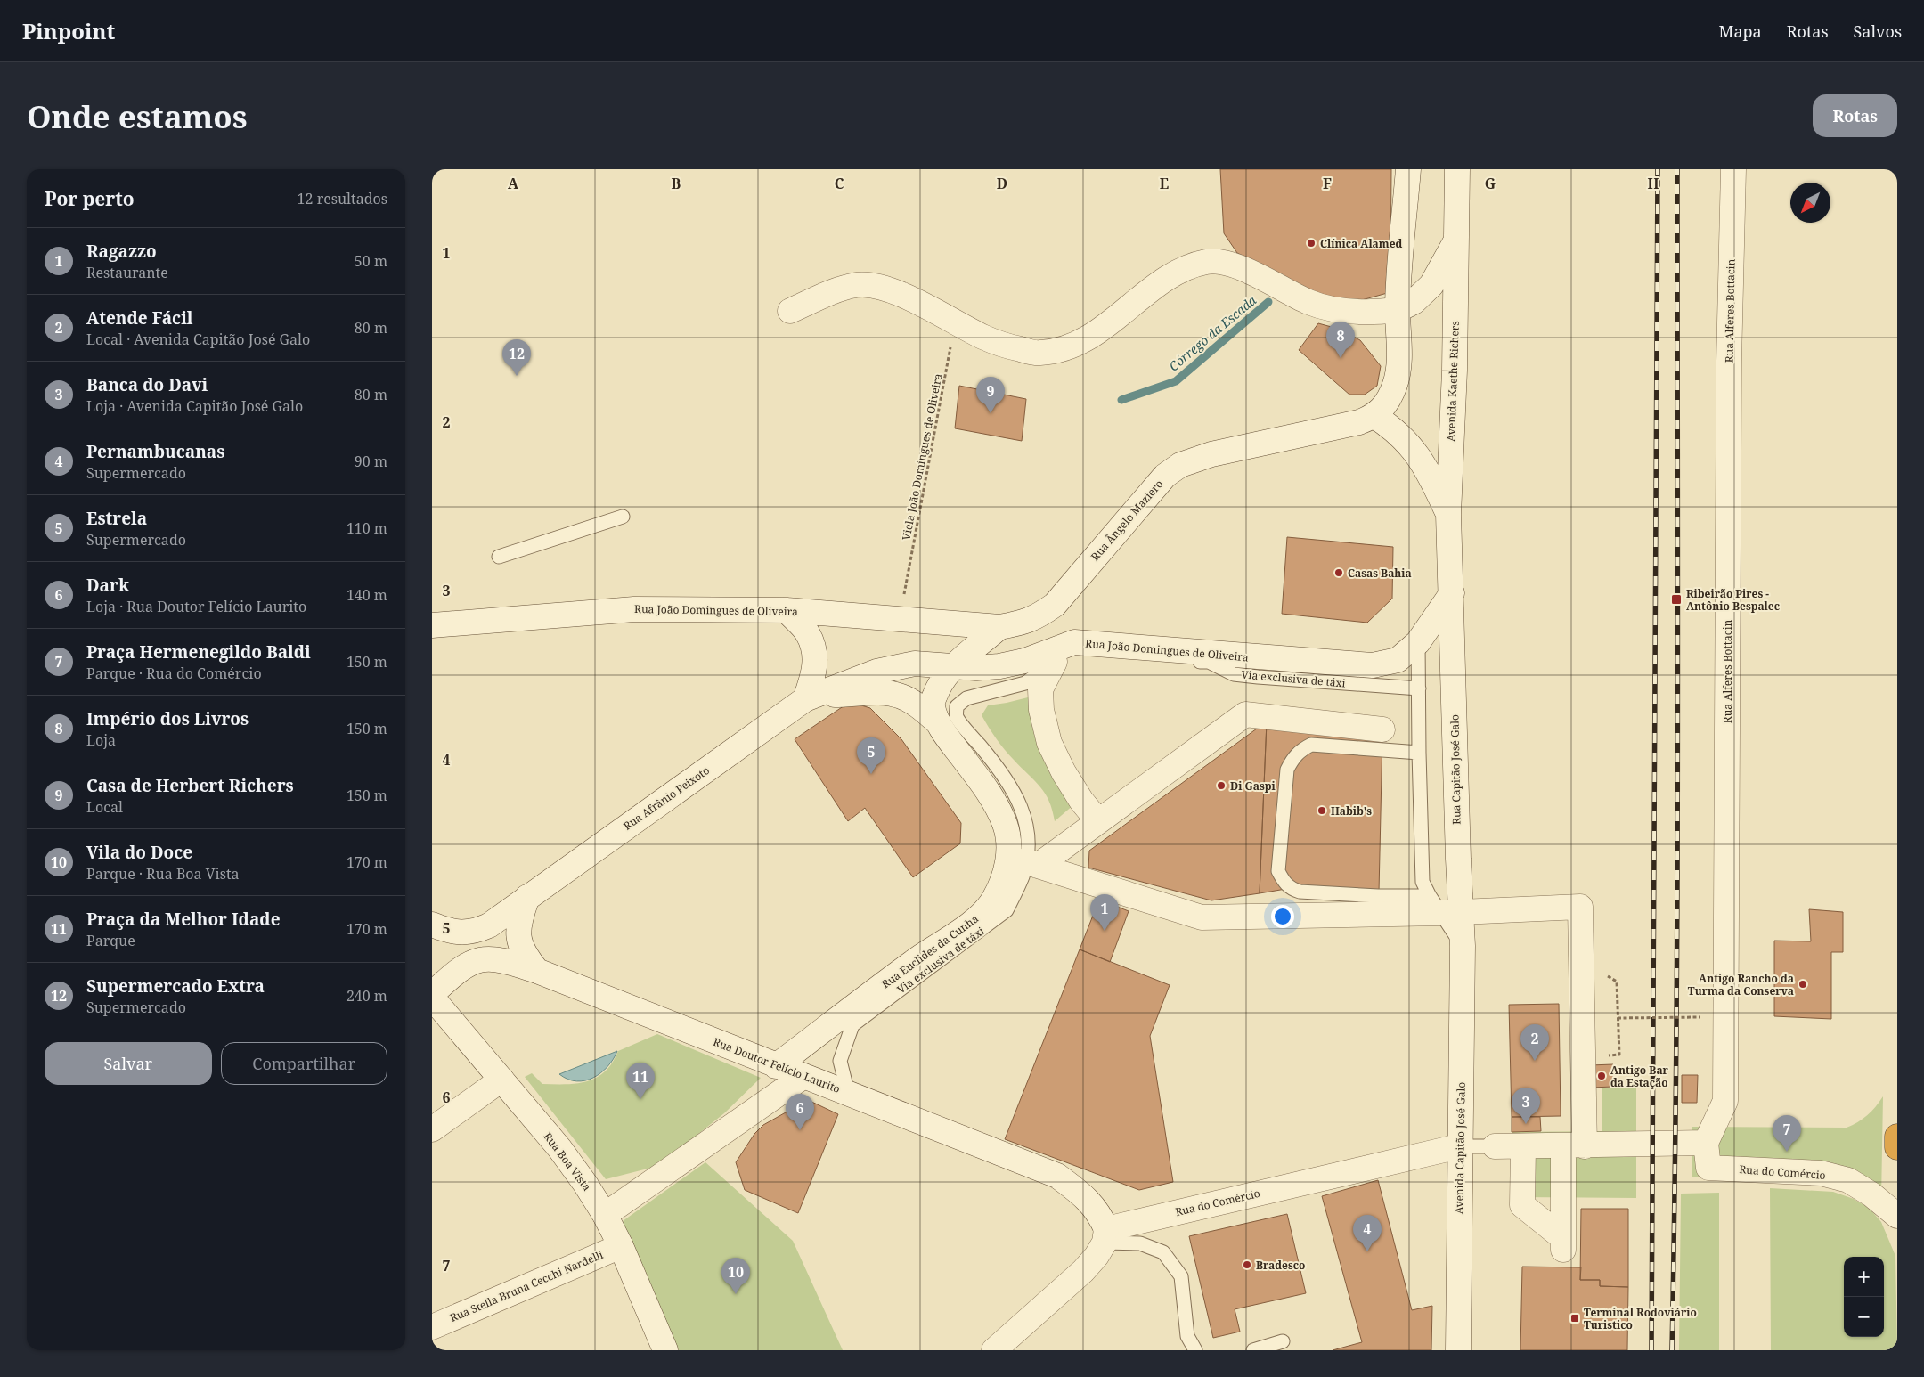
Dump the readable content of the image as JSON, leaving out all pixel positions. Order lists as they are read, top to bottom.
{
  "streets": {
    "street": [
      "Rua Alferes Bottacin",
      "Avenida Kaethe Richers",
      "Rua Ângelo Maziero",
      "Rua João Domingues de Oliveira",
      "Rua Capitão José Galo",
      "Rua Afrânio Peixoto",
      "Rua Euclides da Cunha",
      "Rua Doutor Felício Laurito",
      "Avenida Capitão José Galo",
      "Rua Boa Vista",
      "Rua do Comércio",
      "Rua Stella Bruna Cecchi Nardelli"
    ],
    "lane": ["Via exclusiva de táxi"],
    "path": ["Viela João Domingues de Oliveira"]
  },
  "crossings": [
    ["Rua Alferes Bottacin", "Rua do Comércio"],
    ["Avenida Kaethe Richers", "Rua João Domingues de Oliveira"],
    ["Avenida Kaethe Richers", "Rua Capitão José Galo"],
    ["Rua Ângelo Maziero", "Rua João Domingues de Oliveira"],
    ["Rua Ângelo Maziero", "Rua Euclides da Cunha"],
    ["Rua João Domingues de Oliveira", "Rua Capitão José Galo"],
    ["Rua João Domingues de Oliveira", "Rua Afrânio Peixoto"],
    ["Rua João Domingues de Oliveira", "Rua Euclides da Cunha"],
    ["Via exclusiva de táxi", "Rua Doutor Felício Laurito"],
    ["Rua Capitão José Galo", "Avenida Capitão José Galo"],
    ["Rua Euclides da Cunha", "Rua Doutor Felício Laurito"],
    ["Rua Doutor Felício Laurito", "Rua do Comércio"],
    ["Avenida Capitão José Galo", "Rua do Comércio"],
    ["Rua Boa Vista", "Rua Stella Bruna Cecchi Nardelli"]
  ],
  "water": ["Córrego da Escada"],
  "places": {
    "other": [
      "Clínica Alamed",
      "Casas Bahia",
      "Di Gaspi",
      "Habib's",
      "Antigo Rancho da Turma da Conserva",
      "Antigo Bar da Estação",
      "Bradesco"
    ],
    "transit": ["Ribeirão Pires - Antônio Bespalec", "Terminal Rodoviário Turistico"]
  },
  "north": "bottom left",
  "page": {
    "header": "Pinpoint",
    "nav": ["Mapa", "Rotas", "Salvos"],
    "buttons": [
      "Rotas",
      ["Salvar", "Compartilhar"]
    ],
    "title": "Onde estamos",
    "heading": ["Por perto", "12 resultados"],
    "list": [
      {
        "mark": "1",
        "name": "Ragazzo",
        "note": "Restaurante",
        "value": "50 m"
      },
      {
        "mark": "2",
        "name": "Atende Fácil",
        "note": "Local · Avenida Capitão José Galo",
        "value": "80 m"
      },
      {
        "mark": "3",
        "name": "Banca do Davi",
        "note": "Loja · Avenida Capitão José Galo",
        "value": "80 m"
      },
      {
        "mark": "4",
        "name": "Pernambucanas",
        "note": "Supermercado",
        "value": "90 m"
      },
      {
        "mark": "5",
        "name": "Estrela",
        "note": "Supermercado",
        "value": "110 m"
      },
      {
        "mark": "6",
        "name": "Dark",
        "note": "Loja · Rua Doutor Felício Laurito",
        "value": "140 m"
      },
      {
        "mark": "7",
        "name": "Praça Hermenegildo Baldi",
        "note": "Parque · Rua do Comércio",
        "value": "150 m"
      },
      {
        "mark": "8",
        "name": "Império dos Livros",
        "note": "Loja",
        "value": "150 m"
      },
      {
        "mark": "9",
        "name": "Casa de Herbert Richers",
        "note": "Local",
        "value": "150 m"
      },
      {
        "mark": "10",
        "name": "Vila do Doce",
        "note": "Parque · Rua Boa Vista",
        "value": "170 m"
      },
      {
        "mark": "11",
        "name": "Praça da Melhor Idade",
        "note": "Parque",
        "value": "170 m"
      },
      {
        "mark": "12",
        "name": "Supermercado Extra",
        "note": "Supermercado",
        "value": "240 m"
      }
    ],
    "pins": [
      "8",
      "12",
      "9",
      "5",
      "1",
      "2",
      "11",
      "3",
      "6",
      "7",
      "4",
      "10"
    ],
    "map_buttons": ["+", "−"]
  },
  "grid": {
    "columns": [
      "A",
      "B",
      "C",
      "D",
      "E",
      "F",
      "G",
      "H"
    ],
    "rows": [
      "1",
      "2",
      "3",
      "4",
      "5",
      "6",
      "7"
    ]
  }
}
